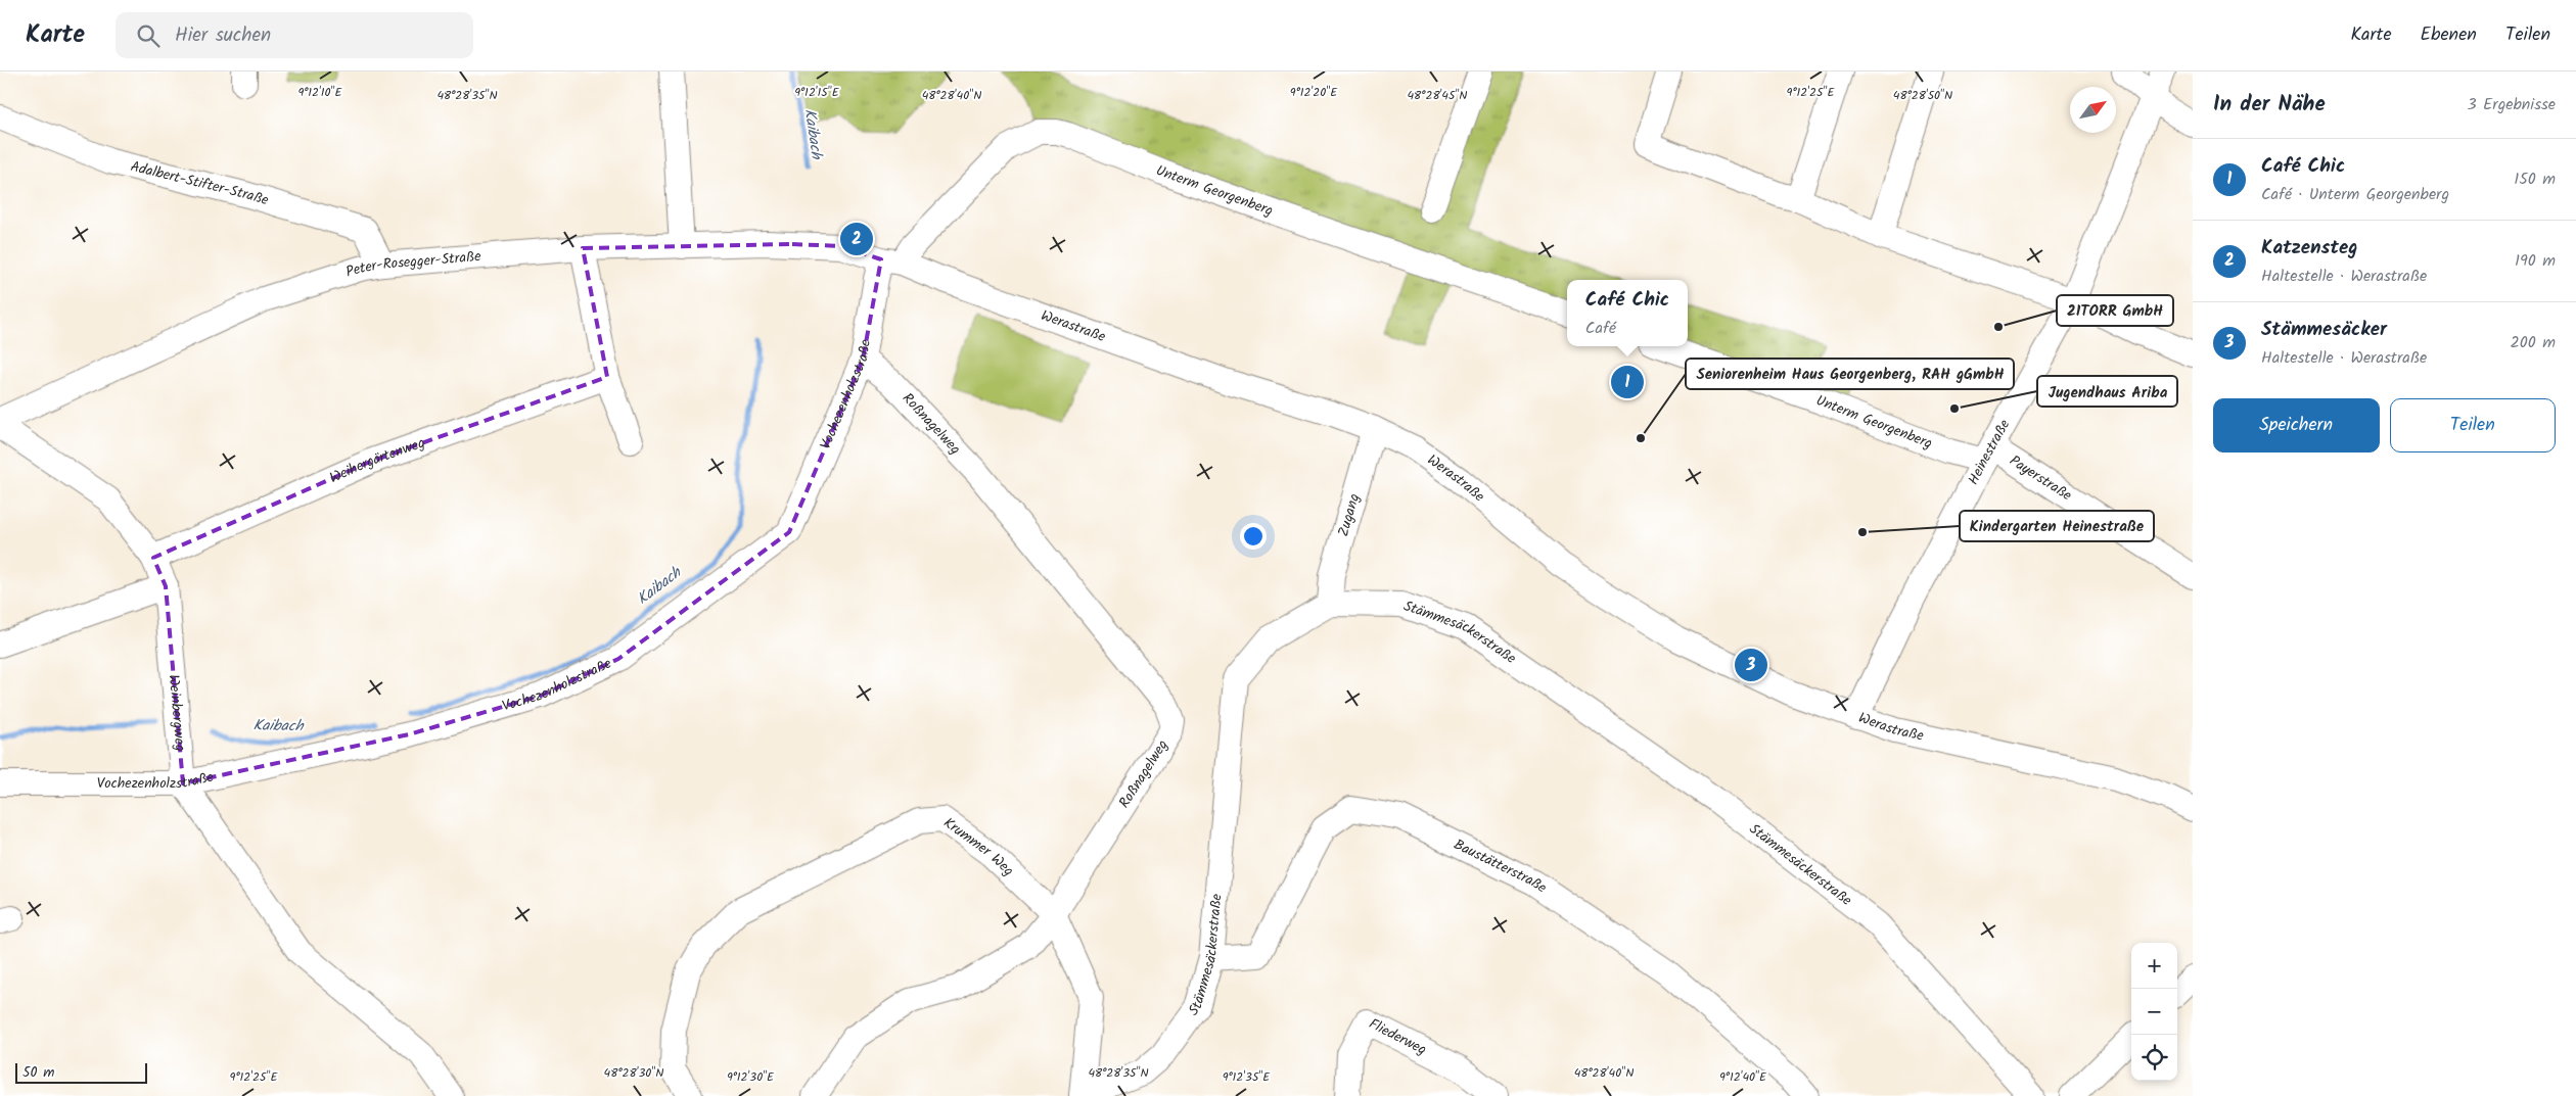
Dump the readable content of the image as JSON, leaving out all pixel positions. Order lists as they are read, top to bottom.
{
  "streets": {
    "street": [
      "Adalbert-Stifter-Straße",
      "Unterm Georgenberg",
      "Peter-Rosegger-Straße",
      "Werastraße",
      "Vochezenholzstraße",
      "Roßnagelweg",
      "Heinestraße",
      "Weihergärtenweg",
      "Payerstraße",
      "Zugang",
      "Stämmesäckerstraße",
      "Weinbergweg",
      "Krummer Weg",
      "Baustätterstraße",
      "Fliederweg"
    ]
  },
  "crossings": [
    ["Adalbert-Stifter-Straße", "Peter-Rosegger-Straße"],
    ["Unterm Georgenberg", "Werastraße"],
    ["Unterm Georgenberg", "Vochezenholzstraße"],
    ["Unterm Georgenberg", "Heinestraße"],
    ["Unterm Georgenberg", "Payerstraße"],
    ["Peter-Rosegger-Straße", "Werastraße"],
    ["Werastraße", "Vochezenholzstraße"],
    ["Werastraße", "Heinestraße"],
    ["Werastraße", "Zugang"],
    ["Vochezenholzstraße", "Roßnagelweg"],
    ["Vochezenholzstraße", "Weinbergweg"],
    ["Roßnagelweg", "Krummer Weg"],
    ["Heinestraße", "Payerstraße"],
    ["Weihergärtenweg", "Weinbergweg"],
    ["Zugang", "Stämmesäckerstraße"],
    ["Stämmesäckerstraße", "Krummer Weg"],
    ["Stämmesäckerstraße", "Baustätterstraße"]
  ],
  "water": ["Kaibach"],
  "places": [
    "21TORR GmbH",
    "Jugendhaus Ariba",
    "Seniorenheim Haus Georgenberg, RAH gGmbH",
    "Kindergarten Heinestraße"
  ],
  "scale_bar": "50 m",
  "north": "top right",
  "page": {
    "header": "Karte",
    "search": "Hier suchen",
    "nav": ["Karte", "Ebenen", "Teilen"],
    "heading": ["In der Nähe", "3 Ergebnisse"],
    "list": [
      {
        "mark": "1",
        "name": "Café Chic",
        "note": "Café · Unterm Georgenberg",
        "value": "150 m"
      },
      {
        "mark": "2",
        "name": "Katzensteg",
        "note": "Haltestelle · Werastraße",
        "value": "190 m"
      },
      {
        "mark": "3",
        "name": "Stämmesäcker",
        "note": "Haltestelle · Werastraße",
        "value": "200 m"
      }
    ],
    "pins": ["2", "1", "3"],
    "popup": ["Café Chic", "Café"],
    "buttons": ["Speichern", "Teilen"],
    "map_buttons": ["+", "−"],
    "scale": "50 m"
  },
  "coordinates": [
    "9°12'10\"E",
    "9°12'15\"E",
    "9°12'20\"E",
    "9°12'25\"E",
    "48°28'35\"N",
    "48°28'40\"N",
    "48°28'45\"N",
    "48°28'50\"N",
    "48°28'30\"N",
    "9°12'30\"E",
    "9°12'35\"E",
    "9°12'40\"E"
  ]
}
